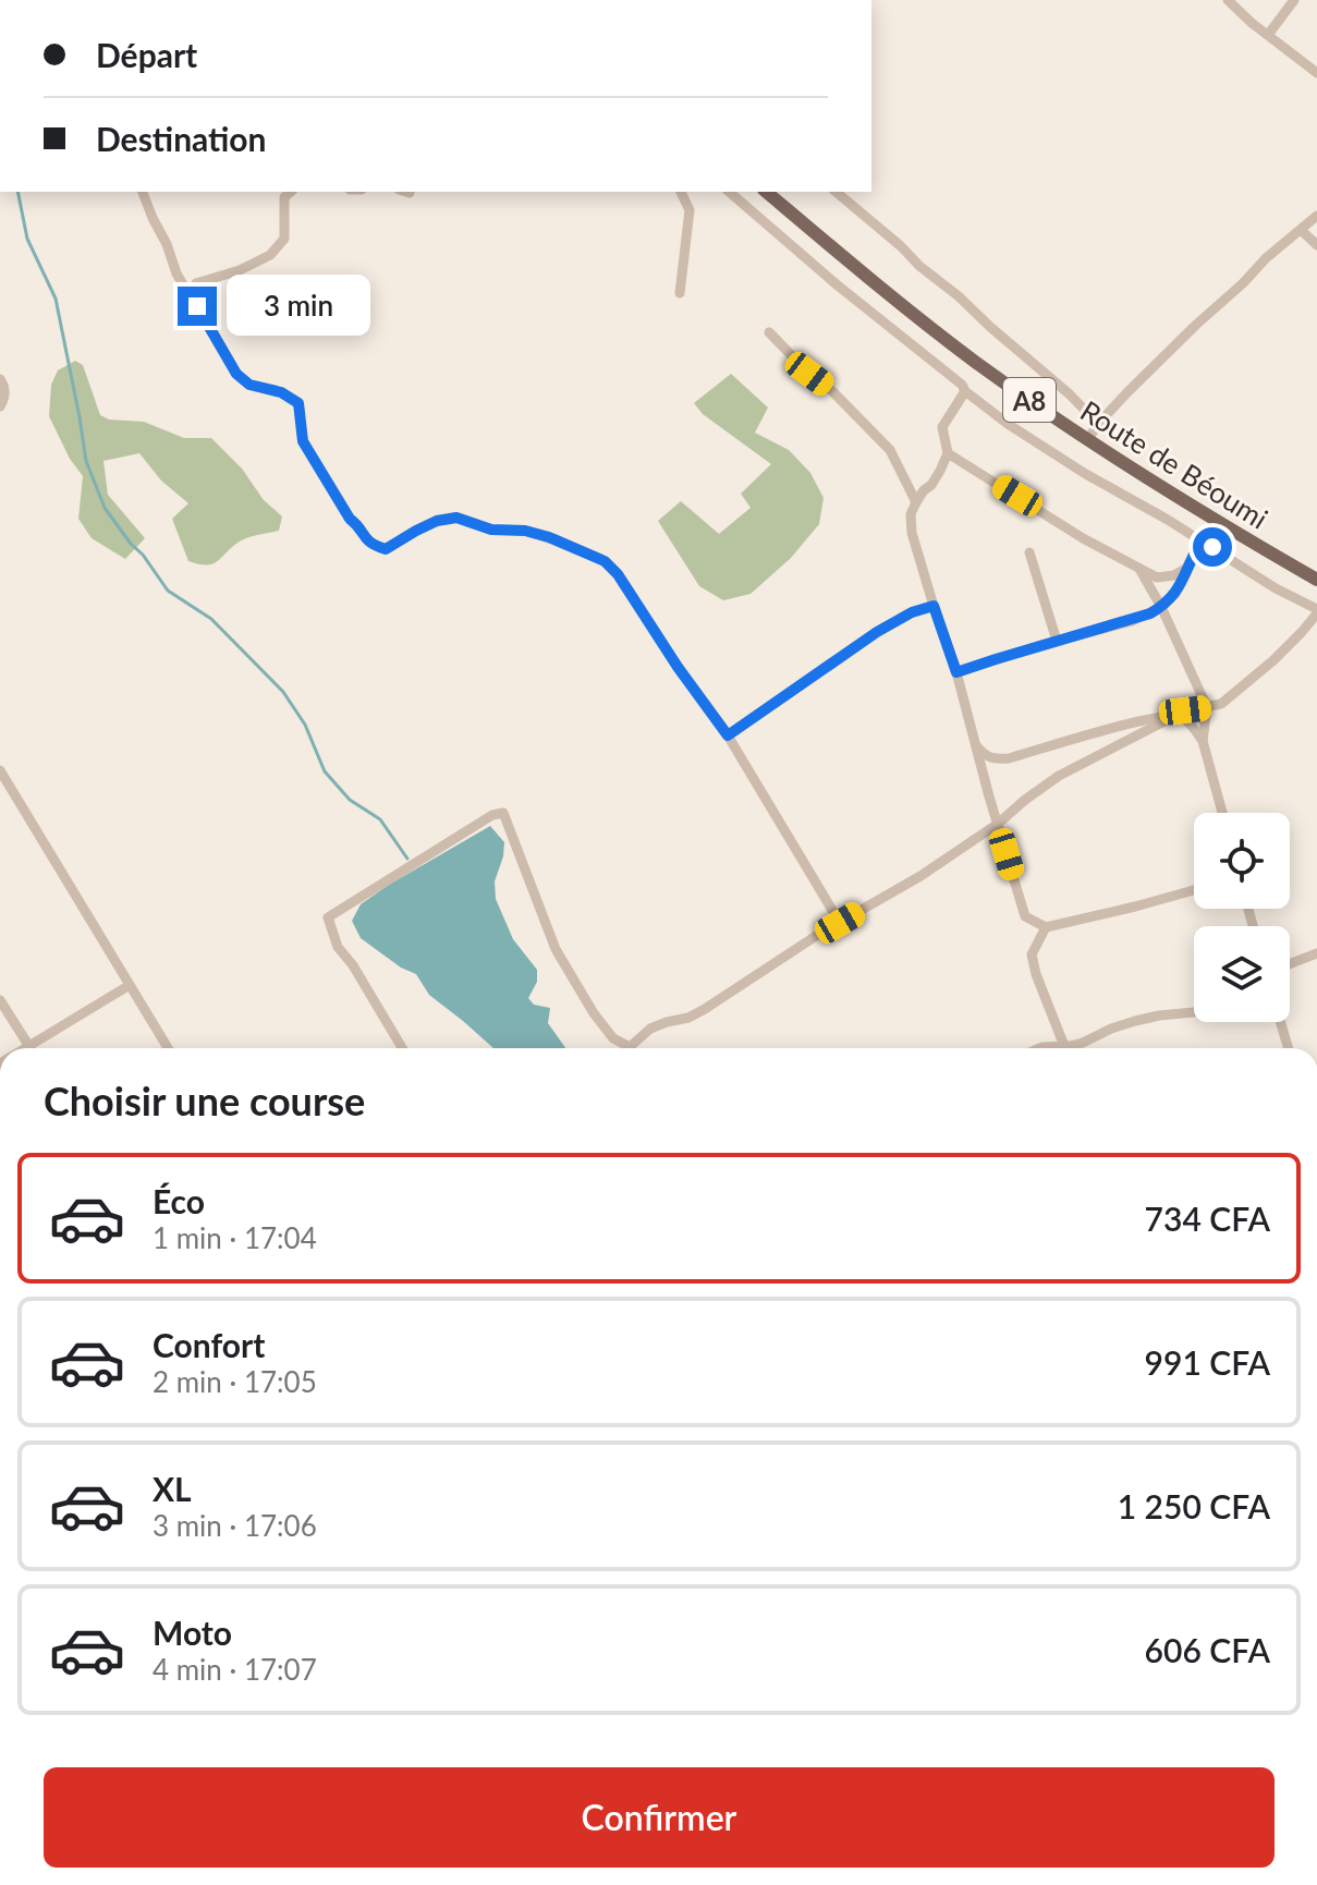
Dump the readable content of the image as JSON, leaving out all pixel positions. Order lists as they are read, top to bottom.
{
  "streets": {
    "main road": ["A8", "Route de Béoumi"]
  },
  "page": {
    "banner": ["Départ", "Destination"],
    "bubble": "3 min",
    "heading": "Choisir une course",
    "list": [
      {
        "name": "Éco",
        "note": "1 min · 17:04",
        "value": "734 CFA"
      },
      {
        "name": "Confort",
        "note": "2 min · 17:05",
        "value": "991 CFA"
      },
      {
        "name": "XL",
        "note": "3 min · 17:06",
        "value": "1 250 CFA"
      },
      {
        "name": "Moto",
        "note": "4 min · 17:07",
        "value": "606 CFA"
      }
    ],
    "buttons": "Confirmer"
  }
}
